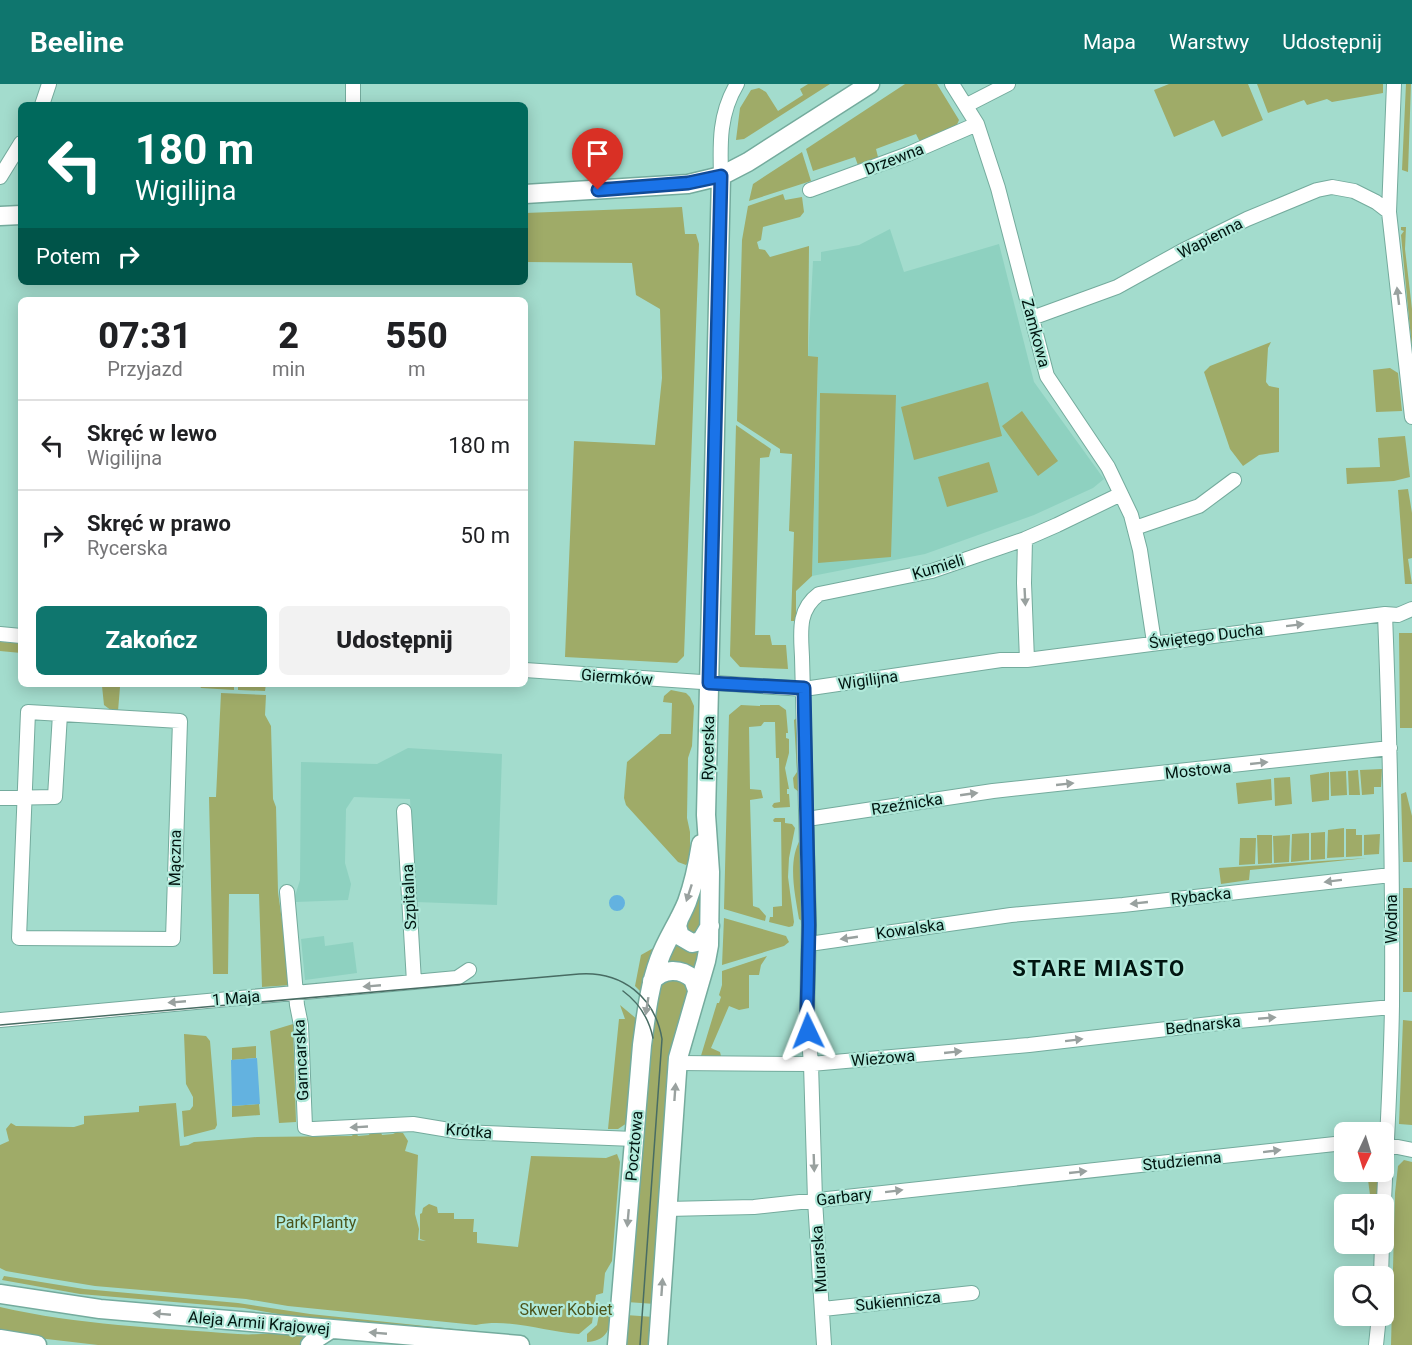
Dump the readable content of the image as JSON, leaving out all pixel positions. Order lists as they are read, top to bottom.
{
  "streets": {
    "main road": ["Rycerska", "Pocztowa", "Aleja Armii Krajowej"],
    "street": [
      "Drzewna",
      "Wapienna",
      "Zamkowa",
      "Kumieli",
      "Świętego Ducha",
      "Giermków",
      "Wigilijna",
      "Mostowa",
      "Rzeźnicka",
      "Mączna",
      "Rybacka",
      "Szpitalna",
      "Wodna",
      "Kowalska",
      "1 Maja",
      "Bednarska",
      "Wieżowa",
      "Garncarska",
      "Krótka",
      "Studzienna",
      "Garbary",
      "Murarska",
      "Sukiennicza"
    ]
  },
  "crossings": [
    ["Drzewna", "Zamkowa"],
    ["Wapienna", "Zamkowa"],
    ["Zamkowa", "Kumieli"],
    ["Zamkowa", "Świętego Ducha"],
    ["Kumieli", "Wigilijna"],
    ["Kumieli", "Rzeźnicka"],
    ["Kumieli", "Murarska"],
    ["Świętego Ducha", "Wigilijna"],
    ["Świętego Ducha", "Wodna"],
    ["Giermków", "Wigilijna"],
    ["Giermków", "Rycerska"],
    ["Wigilijna", "Rycerska"],
    ["Rycerska", "Pocztowa"],
    ["Mostowa", "Rzeźnicka"],
    ["Mostowa", "Wodna"],
    ["Rzeźnicka", "Murarska"],
    ["Rybacka", "Wodna"],
    ["Rybacka", "Kowalska"],
    ["Szpitalna", "1 Maja"],
    ["Wodna", "Bednarska"],
    ["Kowalska", "Murarska"],
    ["1 Maja", "Garncarska"],
    ["Bednarska", "Wieżowa"],
    ["Wieżowa", "Murarska"],
    ["Garncarska", "Krótka"],
    ["Krótka", "Pocztowa"],
    ["Studzienna", "Garbary"],
    ["Garbary", "Murarska"],
    ["Murarska", "Sukiennicza"]
  ],
  "one_way": [
    "Świętego Ducha",
    "Mostowa",
    "Rzeźnicka",
    "Rybacka",
    "Kowalska",
    "1 Maja",
    "Bednarska",
    "Wieżowa",
    "Krótka",
    "Studzienna",
    "Garbary",
    "Aleja Armii Krajowej"
  ],
  "districts": ["STARE MIASTO"],
  "parks": ["Park Planty", "Skwer Kobiet"],
  "north": "bottom",
  "page": {
    "header": "Beeline",
    "nav": ["Mapa", "Warstwy", "Udostępnij"],
    "turn": ["180 m", "Wigilijna"],
    "then": "Potem",
    "eta": [
      "07:31",
      "Przyjazd",
      "2",
      "min",
      "550",
      "m"
    ],
    "list": [
      {
        "name": "Skręć w lewo",
        "note": "Wigilijna",
        "value": "180 m"
      },
      {
        "name": "Skręć w prawo",
        "note": "Rycerska",
        "value": "50 m"
      }
    ],
    "buttons": ["Zakończ", "Udostępnij"]
  }
}
